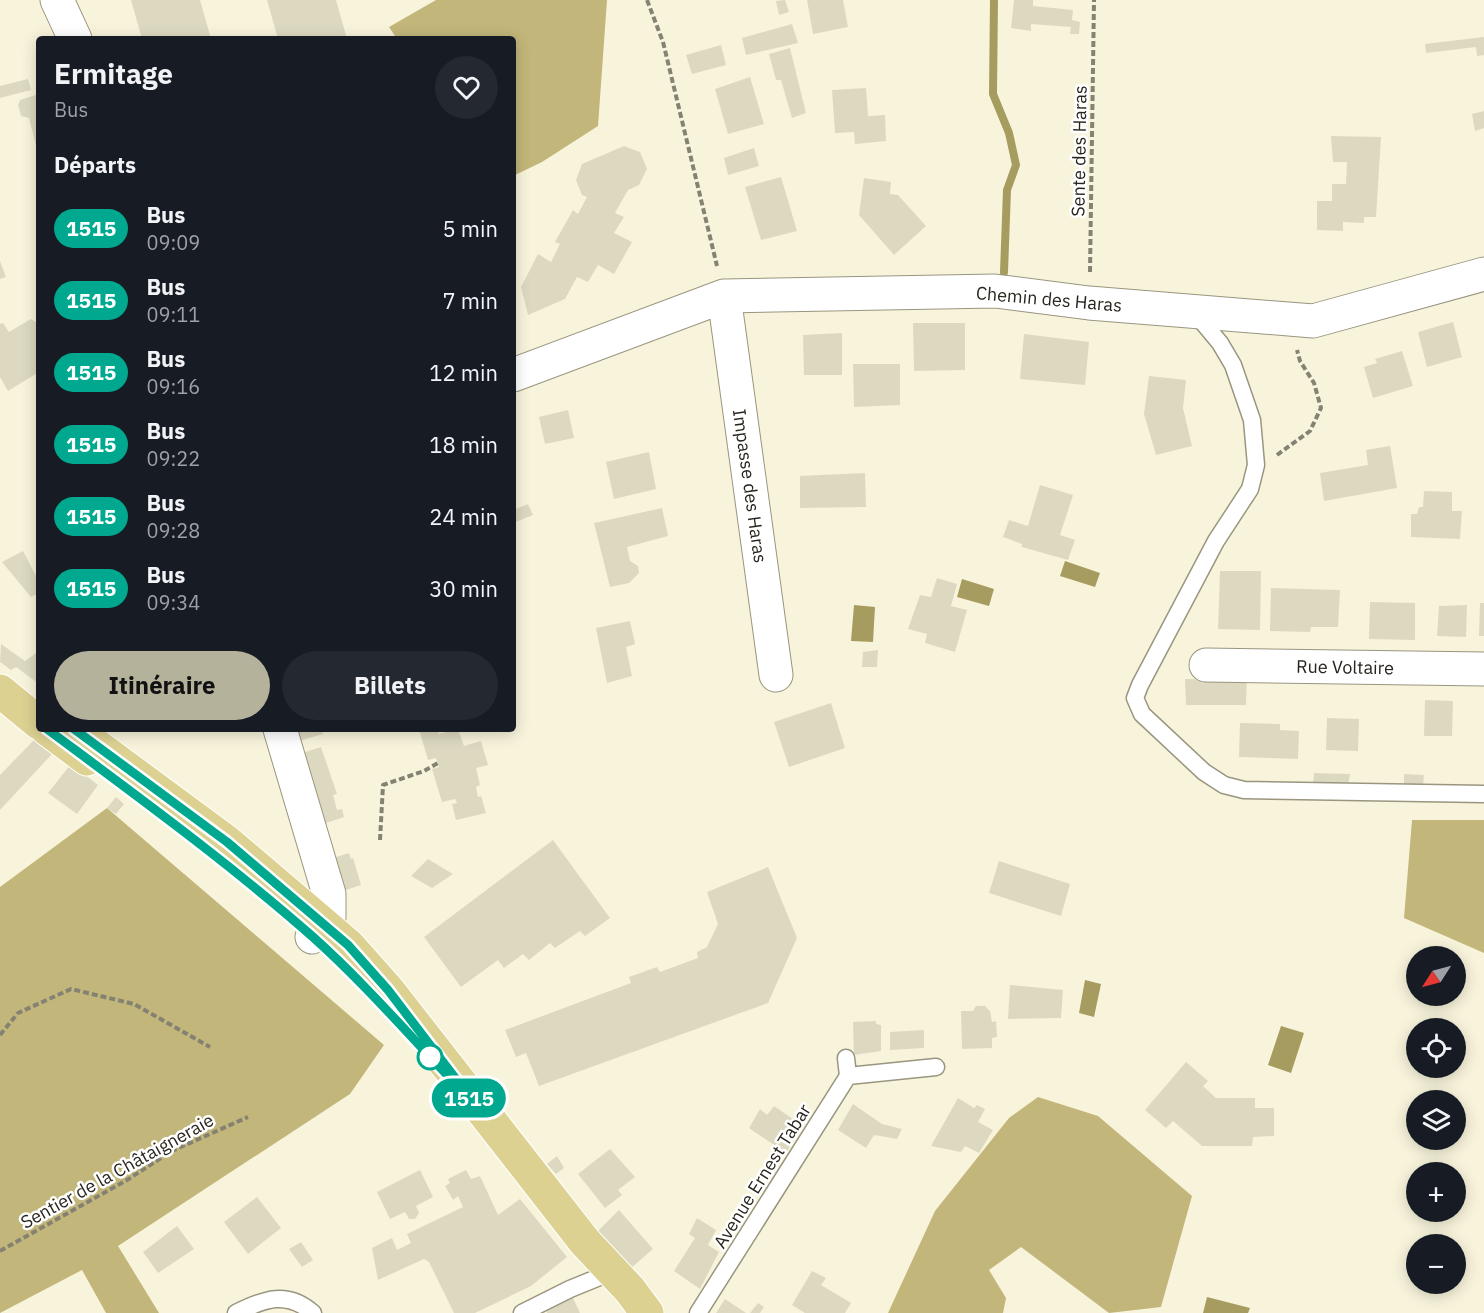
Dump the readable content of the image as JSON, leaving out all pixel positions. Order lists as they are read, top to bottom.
{
  "streets": {
    "street": ["Chemin des Haras", "Impasse des Haras", "Rue Voltaire"],
    "lane": ["Avenue Ernest Tabar"],
    "path": ["Sente des Haras", "Sentier de la Châtaigneraie"]
  },
  "crossings": [
    ["Sente des Haras", "Chemin des Haras"],
    ["Chemin des Haras", "Impasse des Haras"]
  ],
  "lines": ["bus line 1515"],
  "north": "bottom left",
  "page": {
    "on_map": "1515",
    "heading": [
      ["Ermitage", "Bus"],
      "Départs"
    ],
    "list": [
      {
        "mark": "1515",
        "name": "Bus",
        "note": "09:09",
        "value": "5 min"
      },
      {
        "mark": "1515",
        "name": "Bus",
        "note": "09:11",
        "value": "7 min"
      },
      {
        "mark": "1515",
        "name": "Bus",
        "note": "09:16",
        "value": "12 min"
      },
      {
        "mark": "1515",
        "name": "Bus",
        "note": "09:22",
        "value": "18 min"
      },
      {
        "mark": "1515",
        "name": "Bus",
        "note": "09:28",
        "value": "24 min"
      },
      {
        "mark": "1515",
        "name": "Bus",
        "note": "09:34",
        "value": "30 min"
      }
    ],
    "buttons": ["Itinéraire", "Billets"],
    "map_buttons": ["+", "−"]
  }
}
